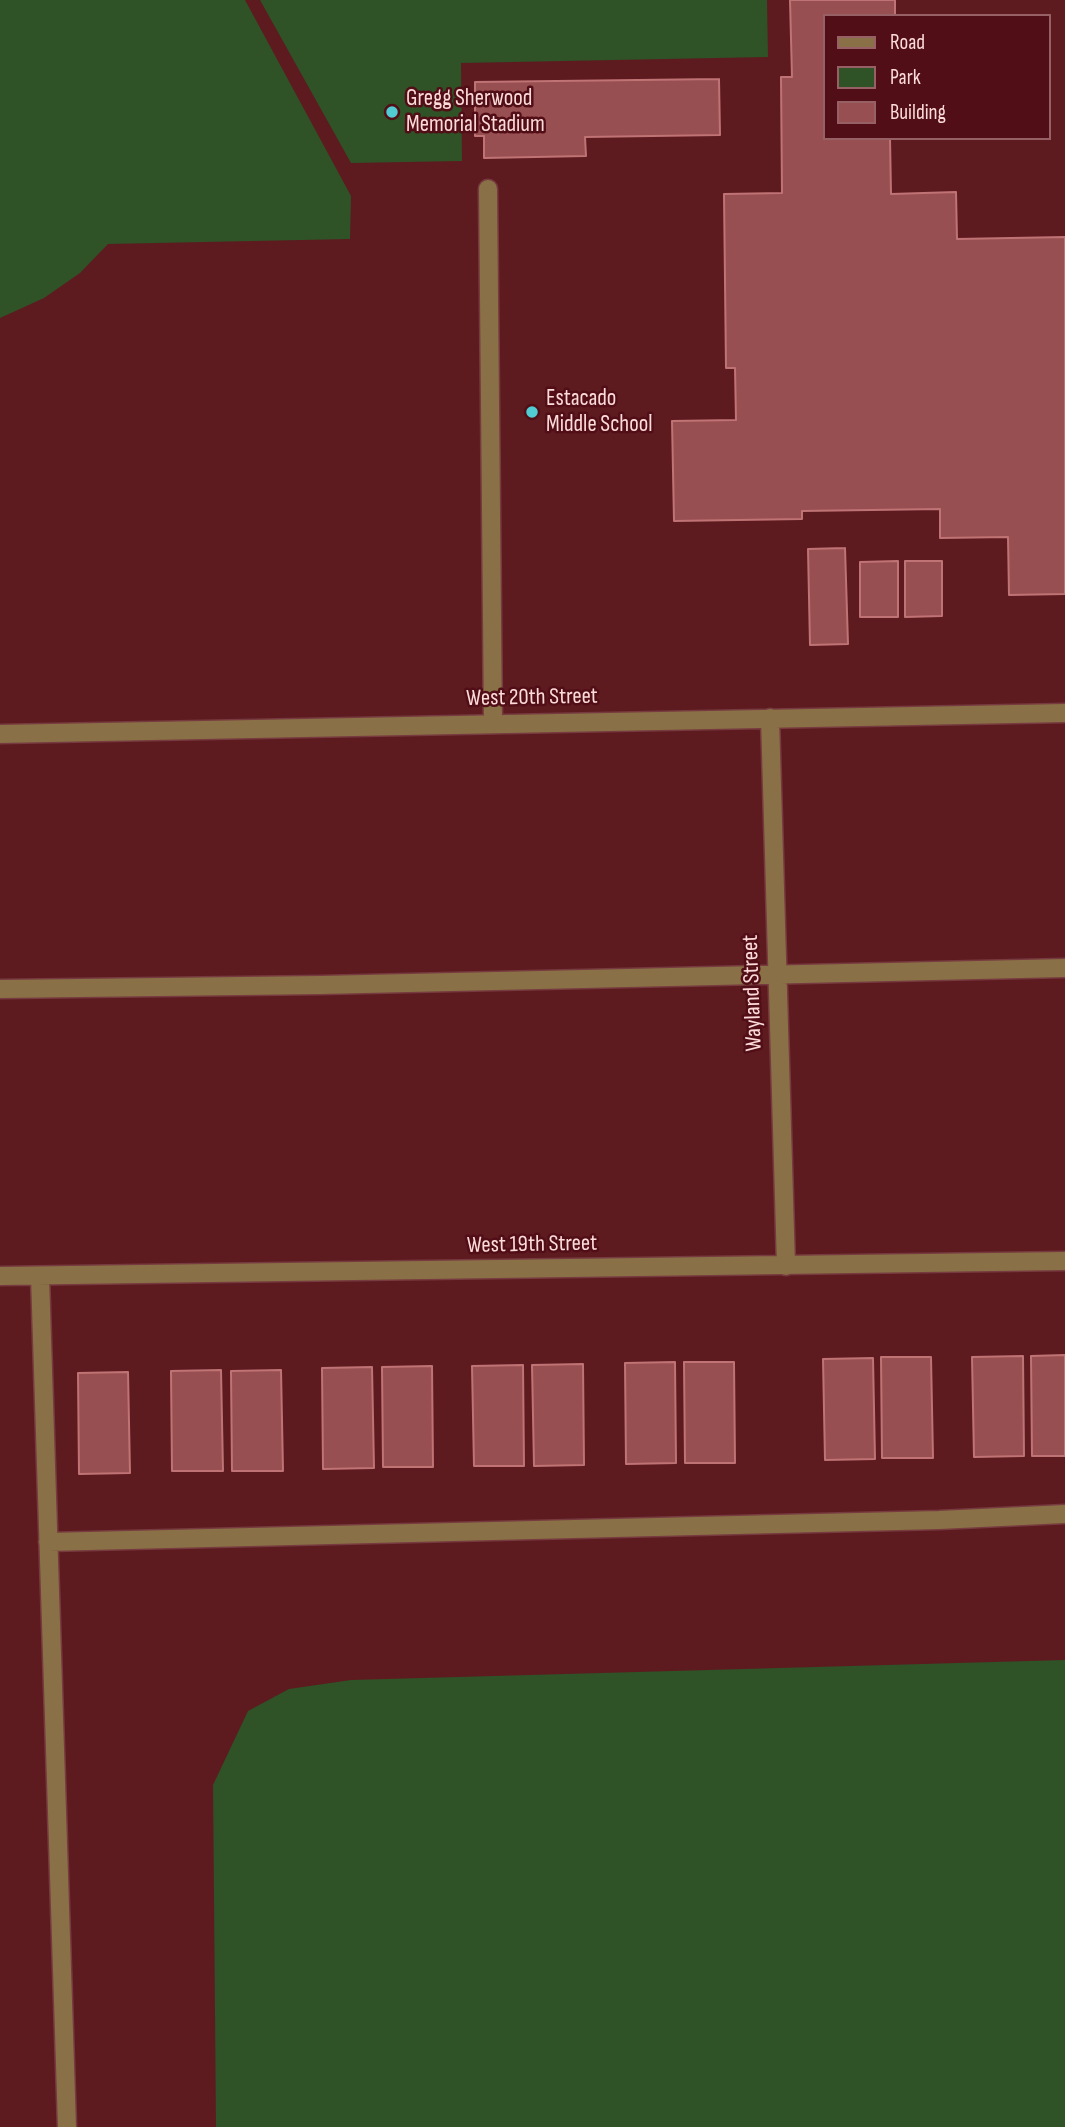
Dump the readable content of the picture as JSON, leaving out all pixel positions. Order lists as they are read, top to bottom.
{
  "streets": {
    "street": ["West 20th Street", "Wayland Street", "West 19th Street"]
  },
  "crossings": [
    ["West 20th Street", "Wayland Street"],
    ["Wayland Street", "West 19th Street"]
  ],
  "places": ["Gregg Sherwood Memorial Stadium", "Estacado Middle School"],
  "legend": ["Road", "Park", "Building"]
}
